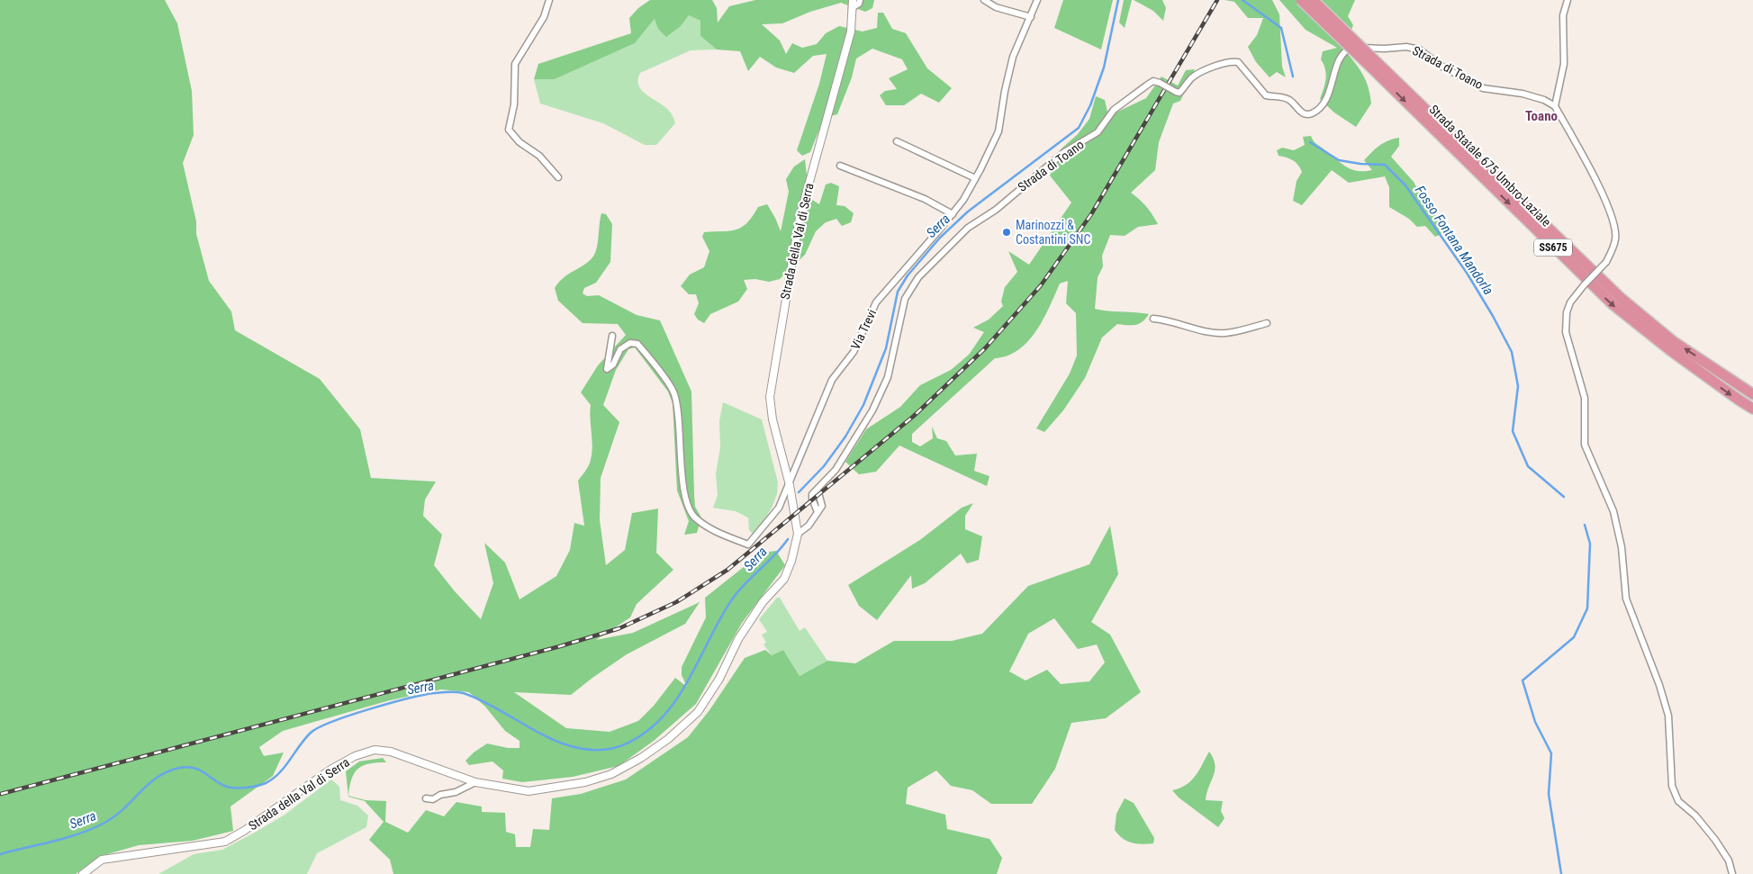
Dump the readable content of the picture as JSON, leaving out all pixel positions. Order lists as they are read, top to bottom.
{
  "streets": {
    "highway": ["Strada Statale 675 Umbro-Laziale", "SS675"],
    "street": ["Strada di Toano", "Strada della Val di Serra", "Via Trevi"]
  },
  "crossings": [
    ["Strada di Toano", "Strada della Val di Serra"],
    ["Strada della Val di Serra", "Via Trevi"]
  ],
  "districts": ["Toano"],
  "water": ["Serra", "Fosso Fontana Mandorla"],
  "places": ["Marinozzi & Costantini SNC"]
}
